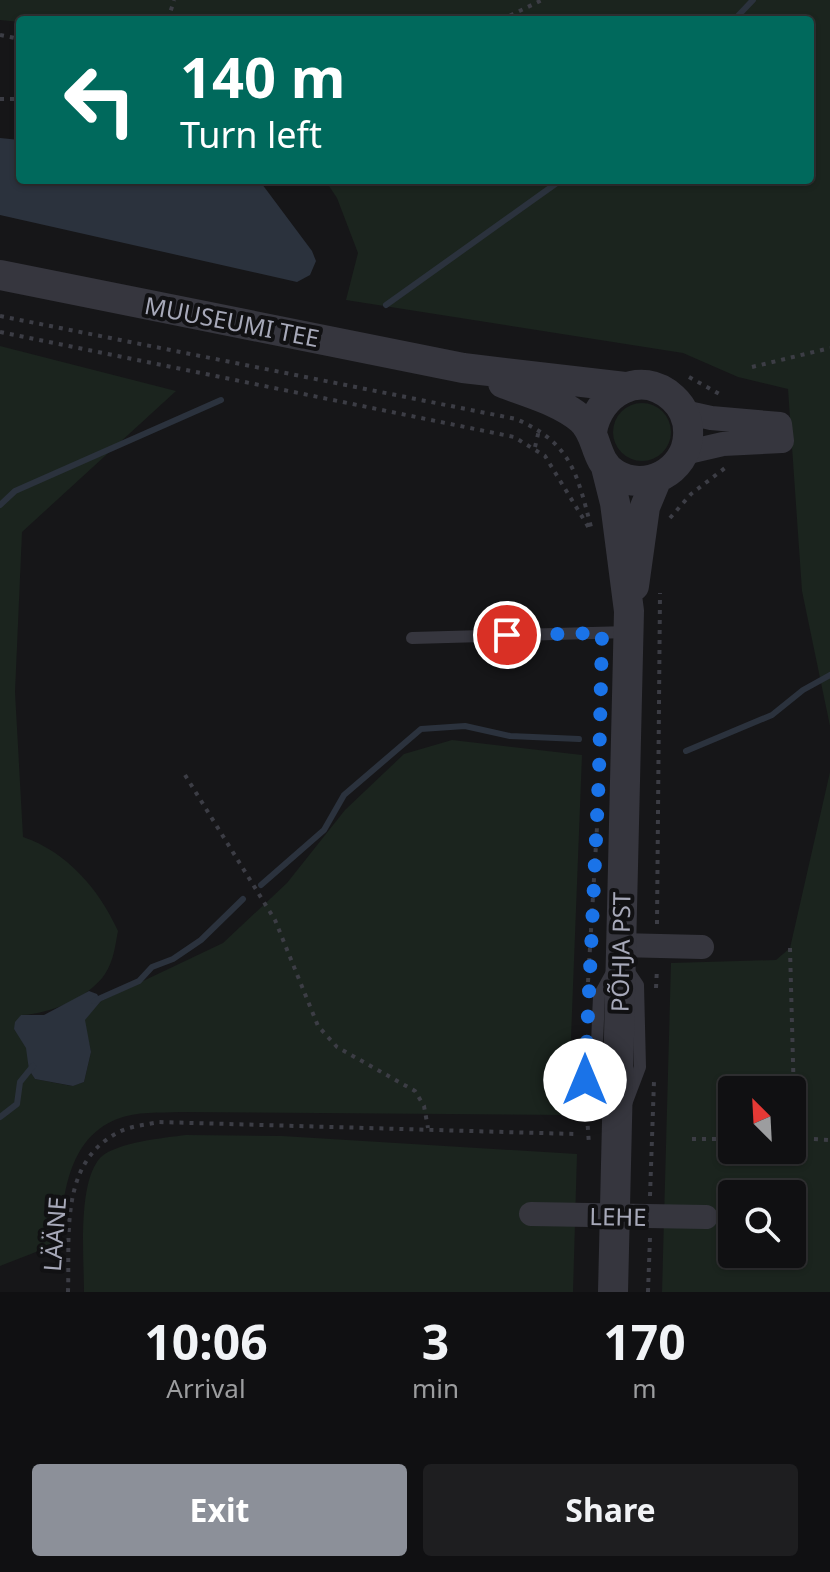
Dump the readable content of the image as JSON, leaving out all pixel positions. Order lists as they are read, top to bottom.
{
  "streets": {
    "street": ["MUUSEUMI TEE", "PÕHJA PST", "LEHE"],
    "path": ["LÄÄNE"]
  },
  "crossings": [
    ["MUUSEUMI TEE", "PÕHJA PST"],
    ["PÕHJA PST", "LEHE"]
  ],
  "north": "top left",
  "page": {
    "turn": ["140 m", "Turn left"],
    "eta": [
      "10:06",
      "Arrival",
      "3",
      "min",
      "170",
      "m"
    ],
    "buttons": ["Exit", "Share"]
  }
}
